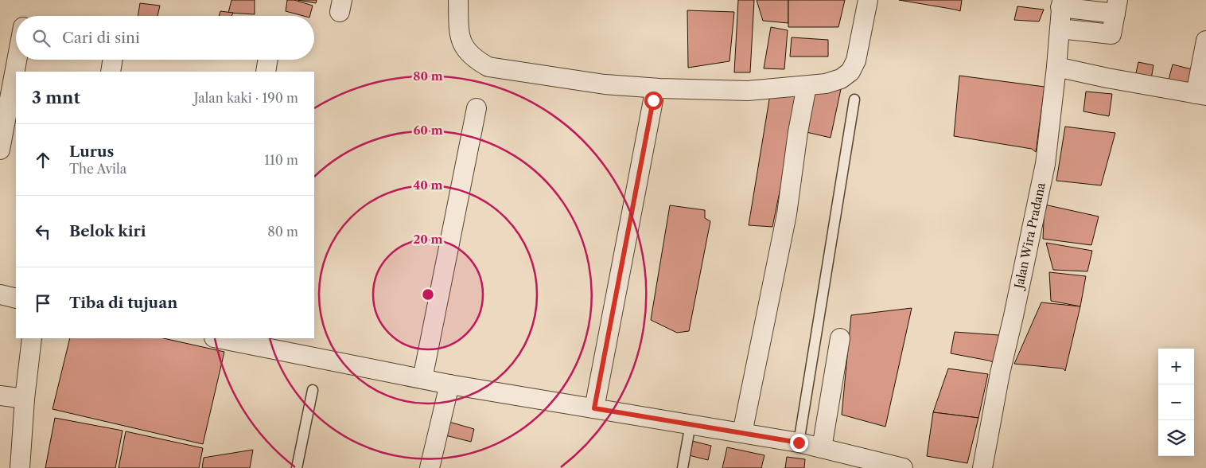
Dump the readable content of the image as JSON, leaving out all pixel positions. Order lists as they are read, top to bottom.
{
  "streets": {
    "street": ["Jalan Wira Pradana"]
  },
  "page": {
    "search": "Cari di sini",
    "heading": ["3 mnt", "Jalan kaki · 190 m"],
    "list": [
      ["Lurus", "The Avila", "110 m"],
      ["Belok kiri", "80 m"],
      "Tiba di tujuan"
    ],
    "map_buttons": ["+", "−"]
  },
  "rings": [
    "80 m",
    "60 m",
    "40 m",
    "20 m"
  ]
}
